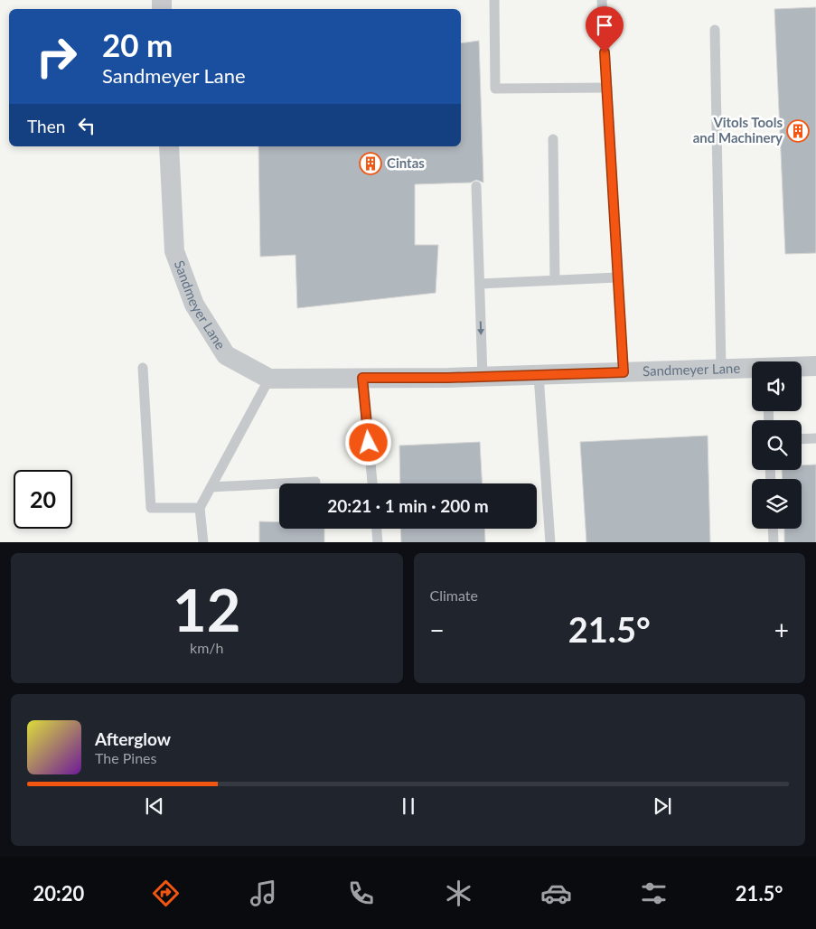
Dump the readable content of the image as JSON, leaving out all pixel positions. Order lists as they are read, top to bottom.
{
  "streets": {
    "street": ["Sandmeyer Lane"]
  },
  "places": {
    "building": ["Vitols Tools and Machinery", "Cintas"]
  },
  "page": {
    "turn": ["20 m", "Sandmeyer Lane"],
    "then": "Then",
    "limit": "20",
    "trip": "20:21 · 1 min · 200 m",
    "tile": [
      ["12", "km/h"],
      "Climate"
    ],
    "heat": ["−", "21.5°", "+"],
    "song": ["Afterglow", "The Pines"],
    "tabs": ["20:20", "21.5°"]
  }
}
